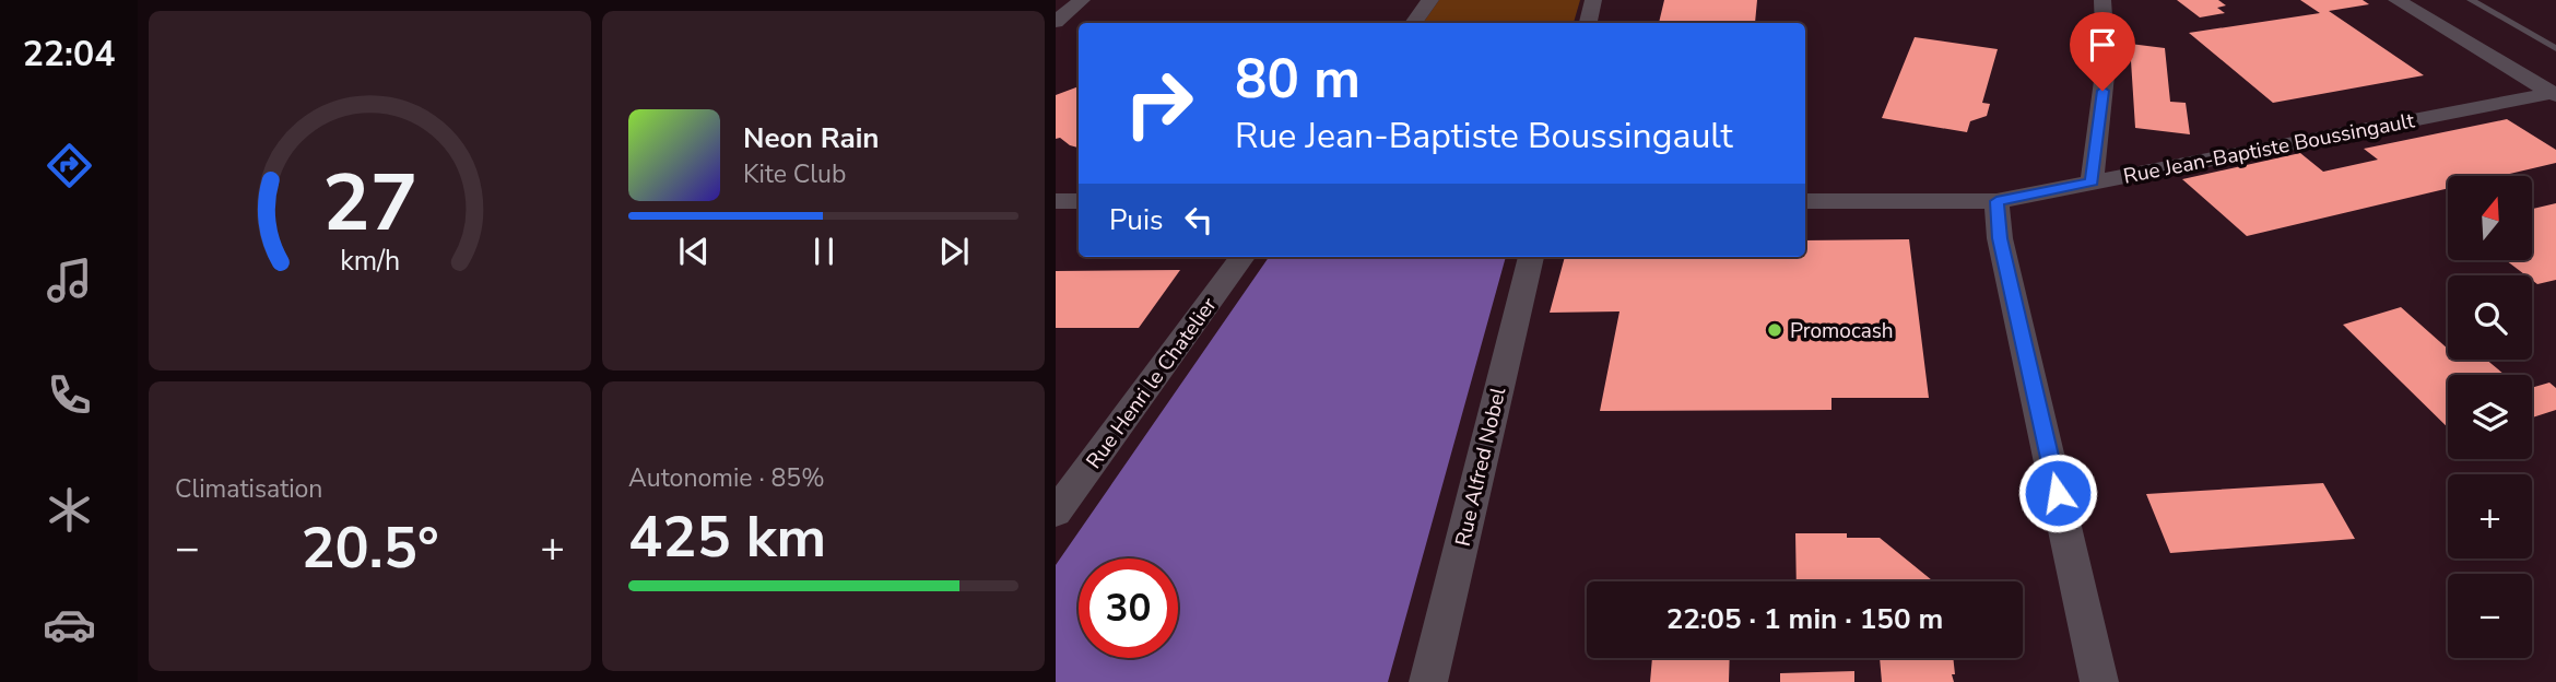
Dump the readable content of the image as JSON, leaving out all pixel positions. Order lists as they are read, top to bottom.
{
  "streets": {
    "street": ["Rue Jean-Baptiste Boussingault", "Rue Henri le Chatelier", "Rue Alfred Nobel"]
  },
  "places": ["Promocash"],
  "north": "top",
  "page": {
    "tabs": "22:04",
    "turn": ["80 m", "Rue Jean-Baptiste Boussingault"],
    "song": ["Neon Rain", "Kite Club"],
    "map_buttons": ["+", "−"],
    "then": "Puis",
    "tile": [
      "Climatisation",
      ["Autonomie · 85%", "425 km"]
    ],
    "heat": ["−", "20.5°", "+"],
    "limit": "30",
    "trip": "22:05 · 1 min · 150 m",
    "gauge": ["27", "km/h"]
  }
}
